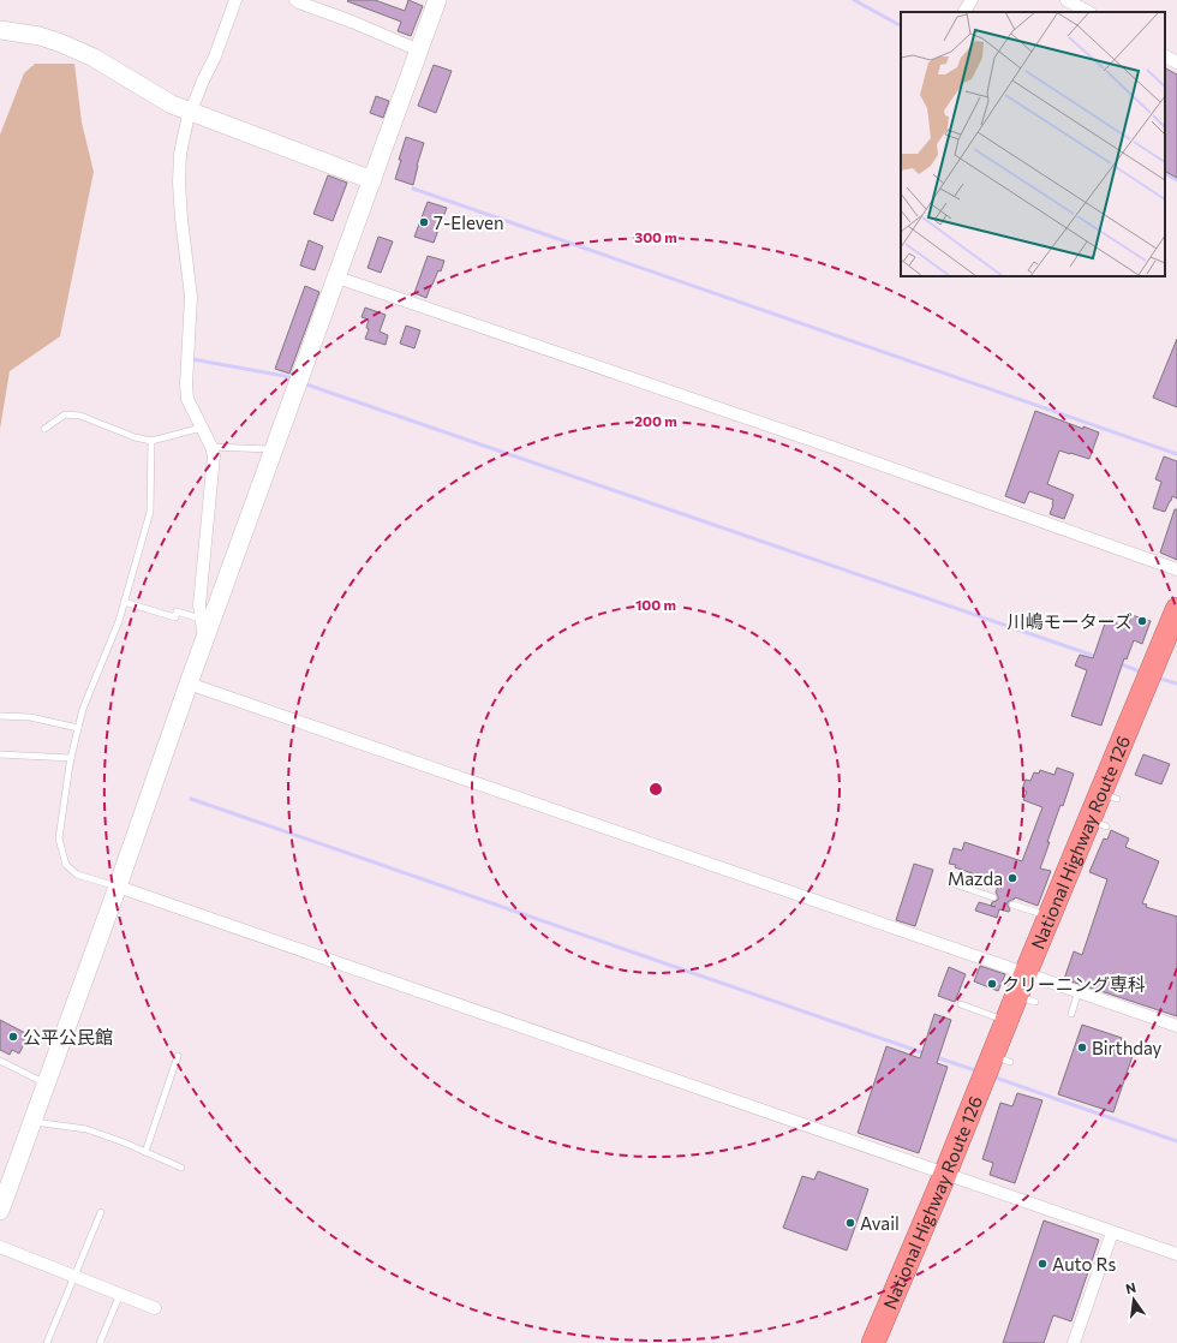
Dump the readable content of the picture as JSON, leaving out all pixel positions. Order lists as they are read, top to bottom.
{
  "streets": {
    "highway": ["National Highway Route 126"]
  },
  "places": [
    "7-Eleven",
    "川嶋モーターズ",
    "Mazda",
    "クリーニング専科",
    "公平公民館",
    "Birthday",
    "Avail",
    "Auto Rs"
  ],
  "north": "top",
  "rings": ["300 m", "200 m", "100 m"]
}
